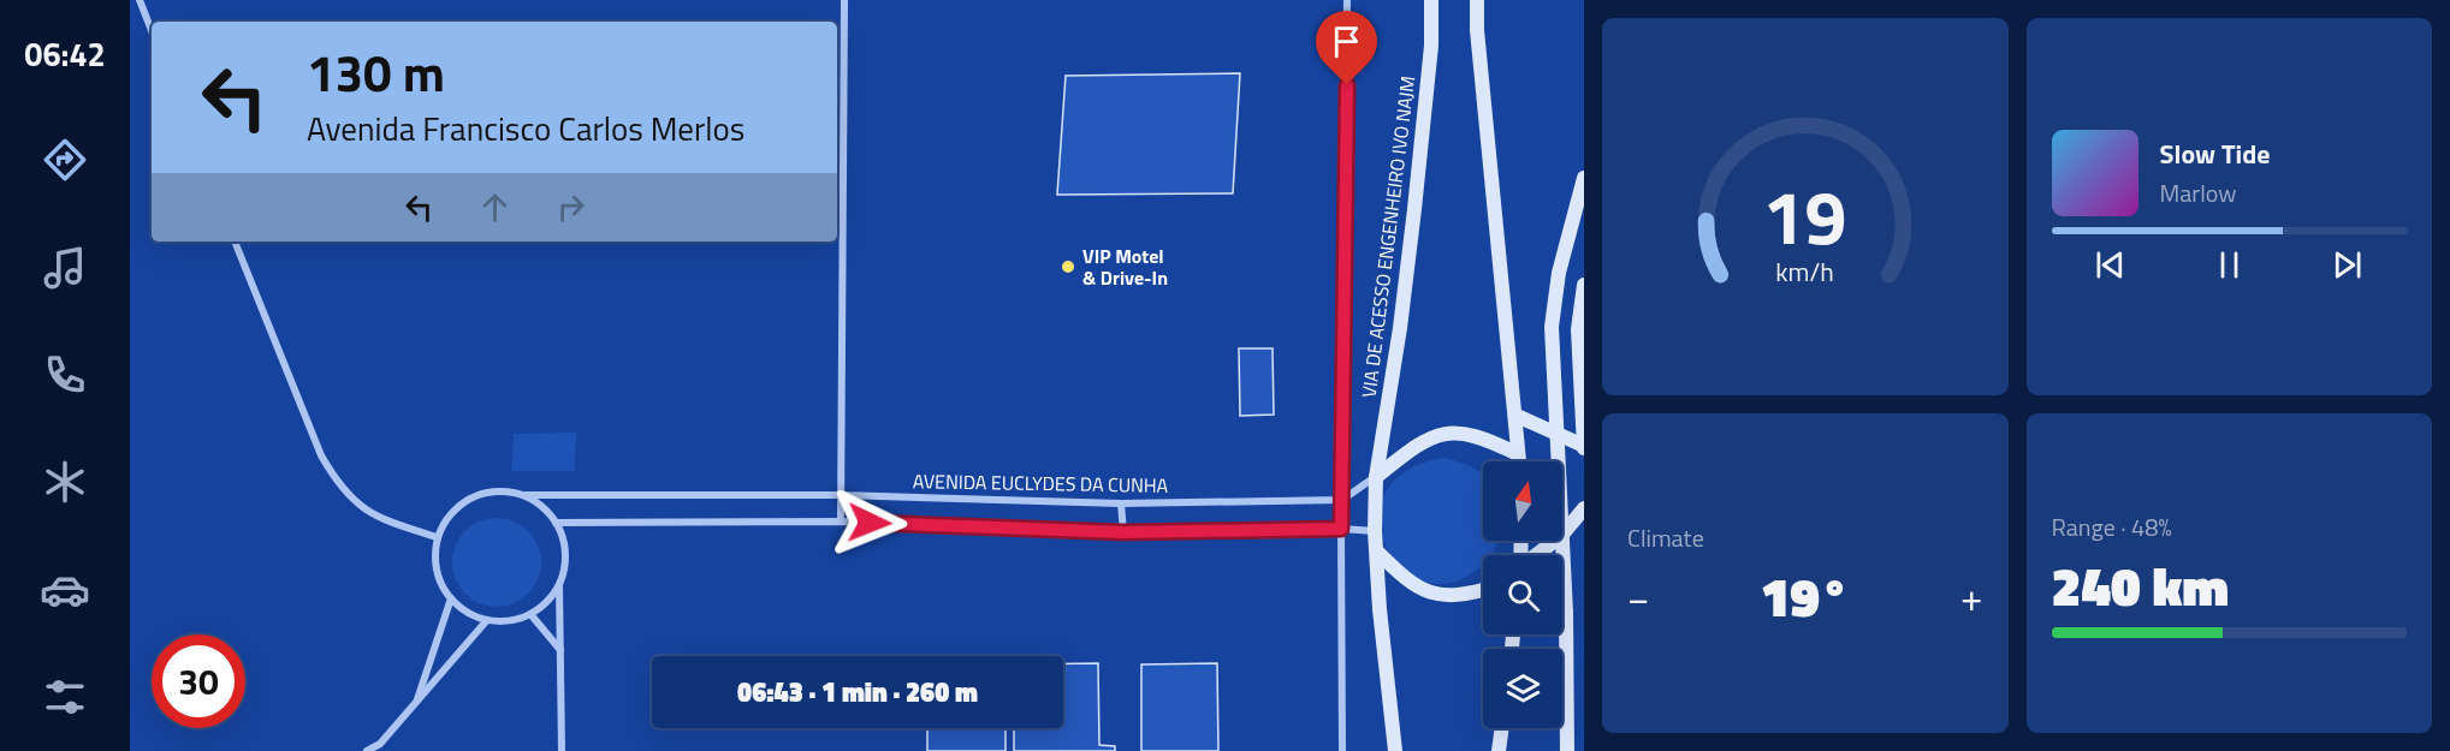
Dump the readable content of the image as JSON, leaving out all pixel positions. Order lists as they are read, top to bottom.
{
  "streets": {
    "main road": ["VIA DE ACESSO ENGENHEIRO IVO NAJM"],
    "street": ["AVENIDA EUCLYDES DA CUNHA"]
  },
  "places": ["VIP Motel & Drive-In"],
  "north": "top",
  "page": {
    "tabs": "06:42",
    "turn": ["130 m", "Avenida Francisco Carlos Merlos"],
    "song": ["Slow Tide", "Marlow"],
    "tile": [
      "Climate",
      ["Range · 48%", "240 km"]
    ],
    "heat": ["−", "19°", "+"],
    "limit": "30",
    "trip": "06:43 · 1 min · 260 m",
    "gauge": ["19", "km/h"]
  }
}
